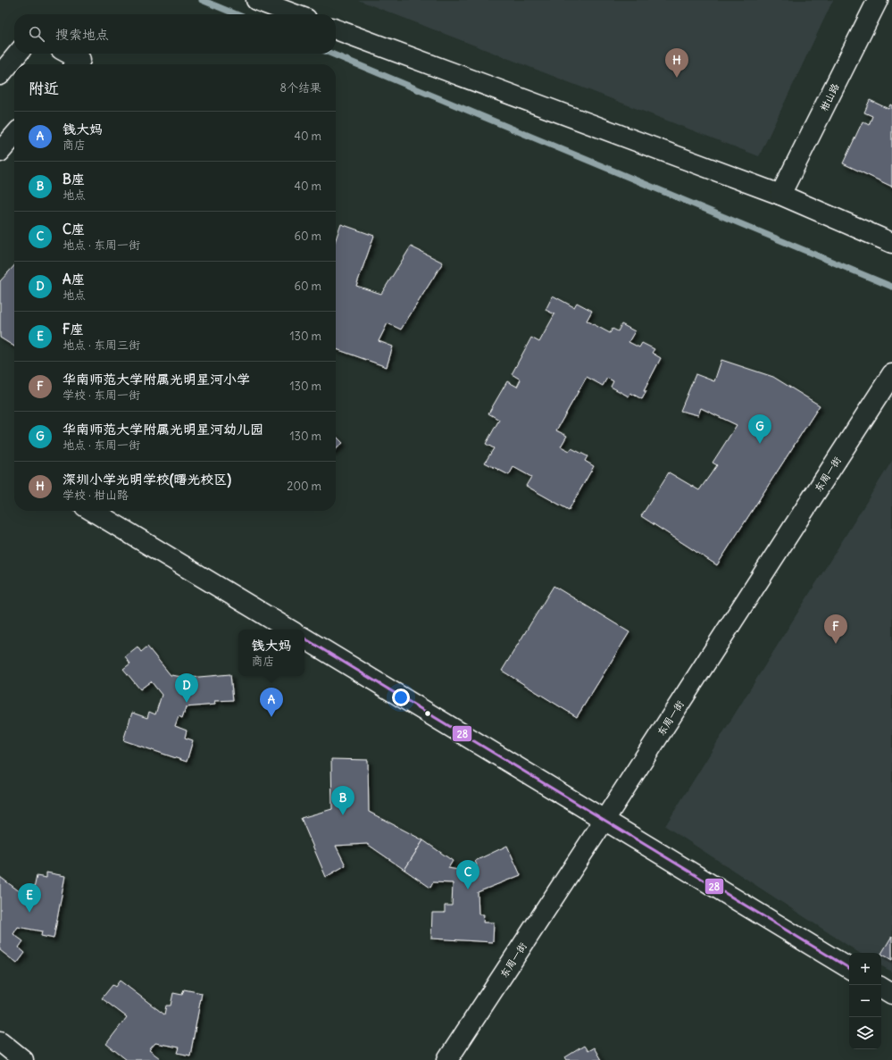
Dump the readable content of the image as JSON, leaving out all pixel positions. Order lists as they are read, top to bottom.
{
  "streets": {
    "street": ["柑山路", "东周一街"]
  },
  "lines": ["transit line 28"],
  "page": {
    "search": "搜索地点",
    "pins": [
      "H",
      "G",
      "F",
      "D",
      "A",
      "B",
      "C",
      "E"
    ],
    "heading": ["附近", "8个结果"],
    "list": [
      {
        "mark": "A",
        "name": "钱大妈",
        "note": "商店",
        "value": "40 m"
      },
      {
        "mark": "B",
        "name": "B座",
        "note": "地点",
        "value": "40 m"
      },
      {
        "mark": "C",
        "name": "C座",
        "note": "地点 · 东周一街",
        "value": "60 m"
      },
      {
        "mark": "D",
        "name": "A座",
        "note": "地点",
        "value": "60 m"
      },
      {
        "mark": "E",
        "name": "F座",
        "note": "地点 · 东周三街",
        "value": "130 m"
      },
      {
        "mark": "F",
        "name": "华南师范大学附属光明星河小学",
        "note": "学校 · 东周一街",
        "value": "130 m"
      },
      {
        "mark": "G",
        "name": "华南师范大学附属光明星河幼儿园",
        "note": "地点 · 东周一街",
        "value": "130 m"
      },
      {
        "mark": "H",
        "name": "深圳小学光明学校(曙光校区)",
        "note": "学校 · 柑山路",
        "value": "200 m"
      }
    ],
    "popup": ["钱大妈", "商店"],
    "map_buttons": ["+", "−"]
  }
}
